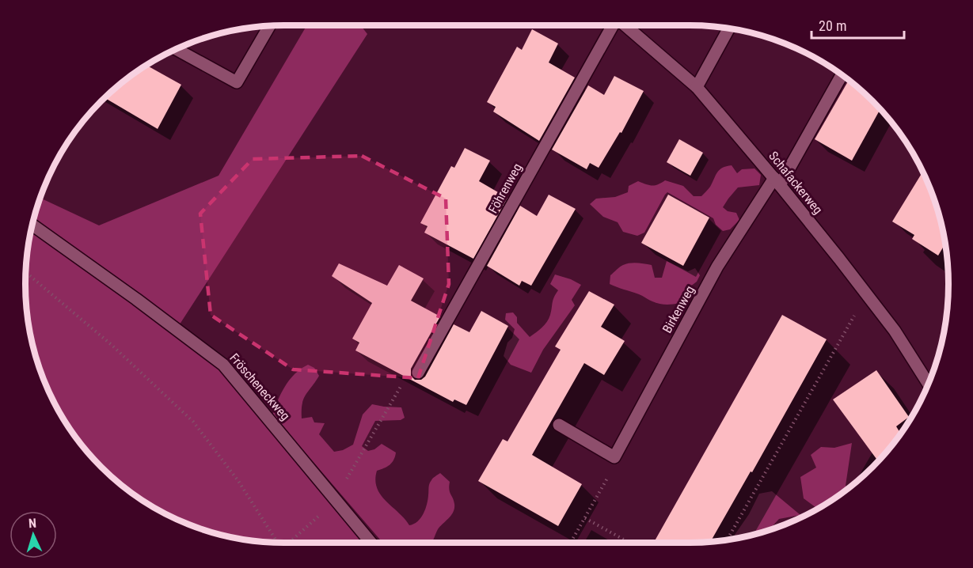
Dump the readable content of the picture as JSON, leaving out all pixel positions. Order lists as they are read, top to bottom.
{
  "streets": {
    "street": [
      "Schafackerweg",
      "Föhrenweg",
      "Birkenweg",
      "Fröscheneckweg"
    ]
  },
  "crossings": [
    ["Schafackerweg", "Birkenweg"]
  ],
  "scale_bar": "20 m",
  "north": "top"
}
